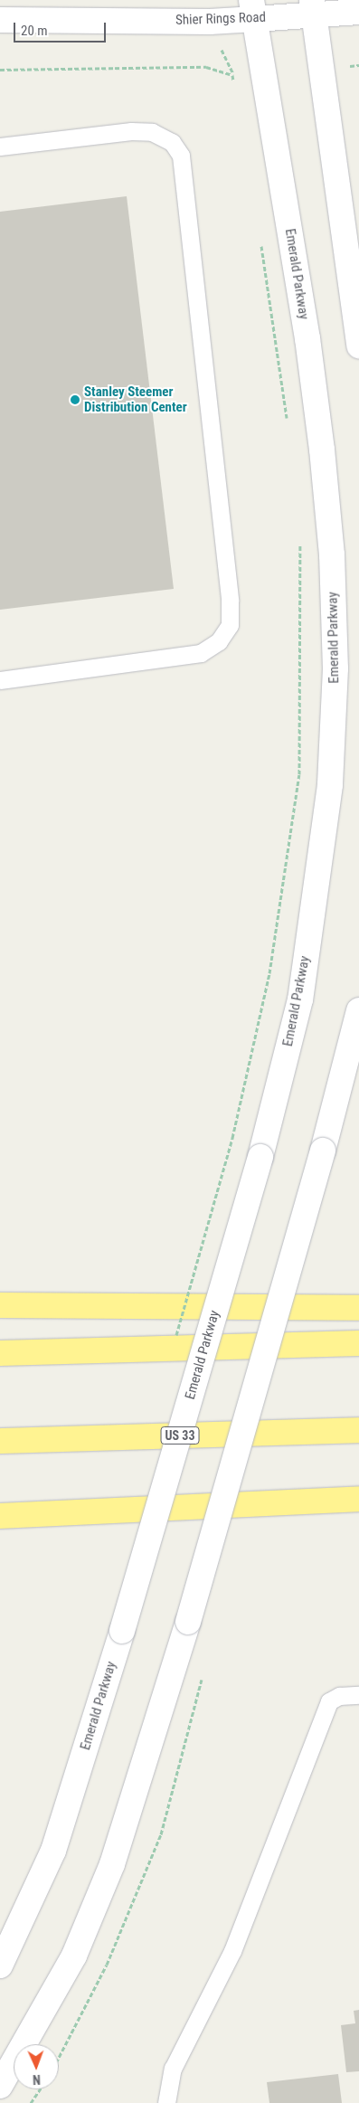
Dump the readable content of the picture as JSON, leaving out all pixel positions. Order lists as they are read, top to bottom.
{
  "streets": {
    "highway": ["US 33"],
    "main road": ["Shier Rings Road", "Emerald Parkway"]
  },
  "crossings": [
    ["Shier Rings Road", "Emerald Parkway"]
  ],
  "places": ["Stanley Steemer Distribution Center"],
  "scale_bar": "20 m",
  "north": "bottom"
}
